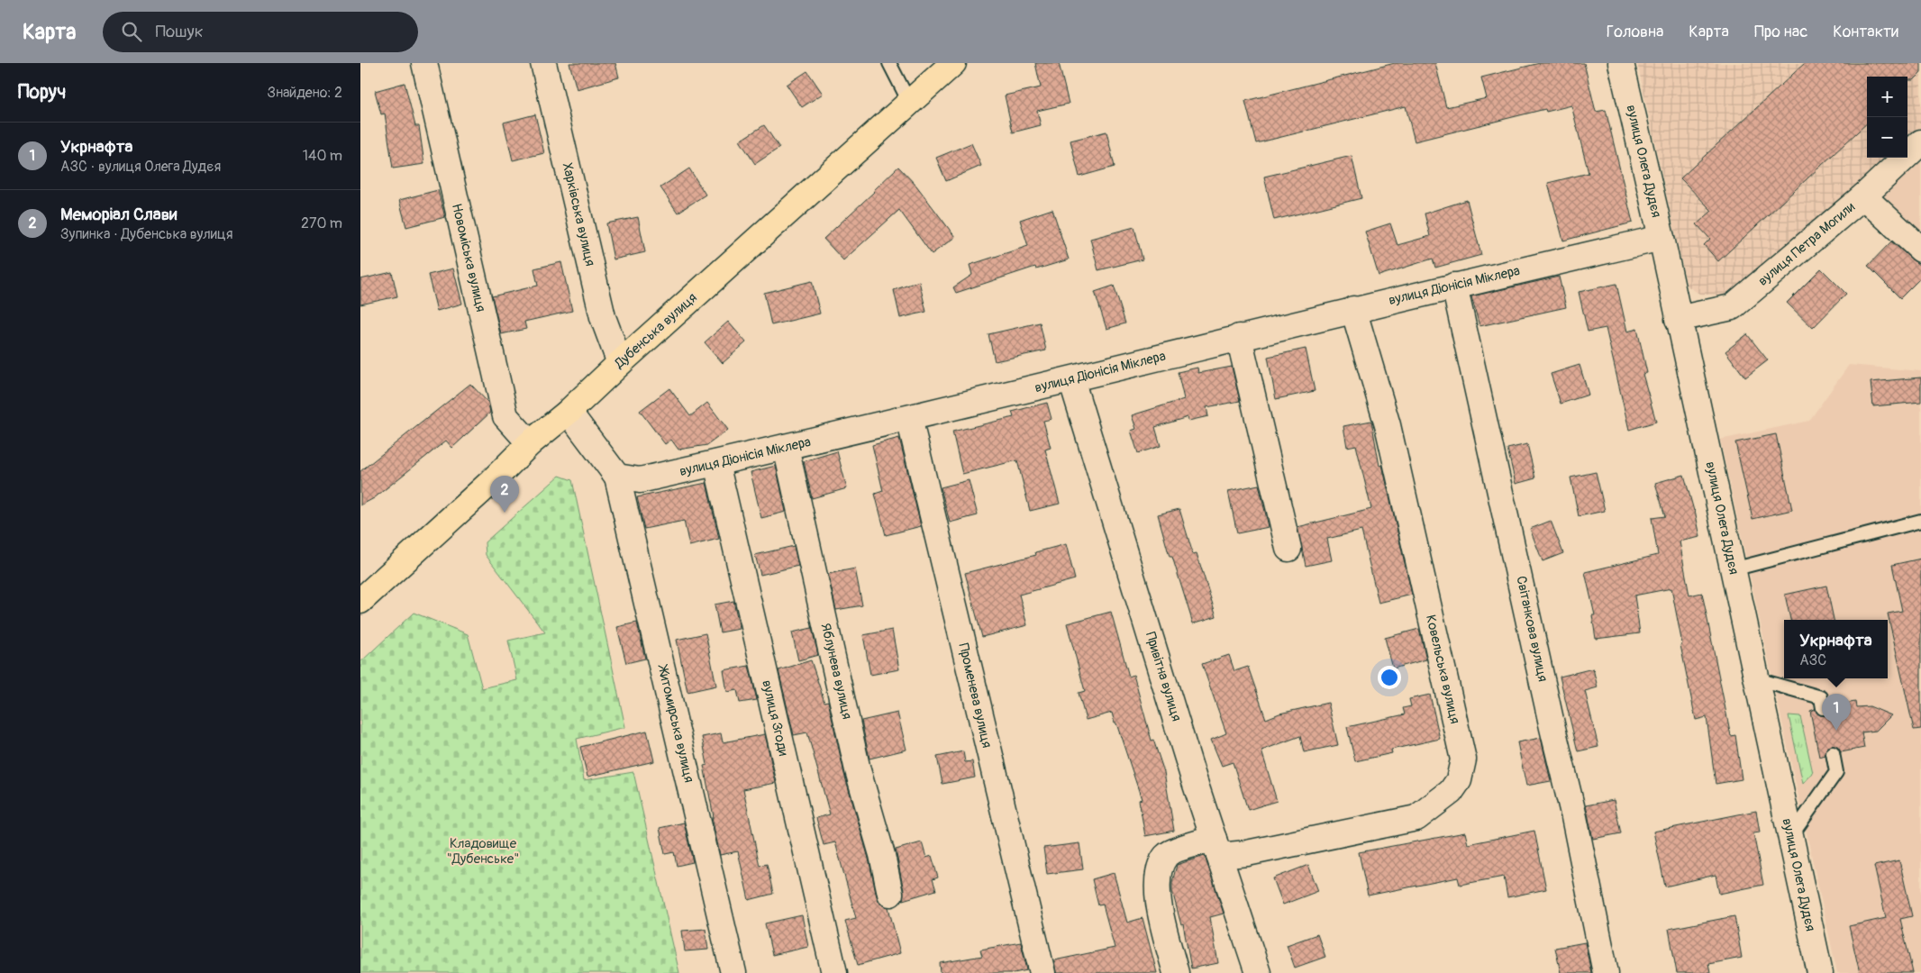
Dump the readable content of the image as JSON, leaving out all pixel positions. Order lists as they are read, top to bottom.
{
  "streets": {
    "main road": ["Дубенська вулиця"],
    "street": [
      "вулиця Олега Дудєя",
      "Харківська вулиця",
      "вулиця Петра Могили",
      "Новоміська вулиця",
      "вулиця Діонісія Міклера",
      "Світанкова вулиця",
      "Ковельська вулиця",
      "Яблунева вулиця",
      "Привітна вулиця",
      "Променева вулиця",
      "вулиця Згоди",
      "Житомирська вулиця"
    ]
  },
  "crossings": [
    ["вулиця Олега Дудєя", "вулиця Петра Могили"],
    ["вулиця Олега Дудєя", "вулиця Діонісія Міклера"],
    ["Харківська вулиця", "Дубенська вулиця"],
    ["Новоміська вулиця", "Дубенська вулиця"],
    ["вулиця Діонісія Міклера", "Світанкова вулиця"],
    ["вулиця Діонісія Міклера", "Ковельська вулиця"],
    ["вулиця Діонісія Міклера", "Яблунева вулиця"],
    ["вулиця Діонісія Міклера", "Привітна вулиця"],
    ["вулиця Діонісія Міклера", "Променева вулиця"],
    ["вулиця Діонісія Міклера", "вулиця Згоди"],
    ["вулиця Діонісія Міклера", "Житомирська вулиця"],
    ["Ковельська вулиця", "Привітна вулиця"]
  ],
  "parks": ["Кладовище \"Дубенське\""],
  "page": {
    "header": "Карта",
    "search": "Пошук",
    "nav": [
      "Головна",
      "Карта",
      "Про нас",
      "Контакти"
    ],
    "heading": ["Поруч", "Знайдено: 2"],
    "map_buttons": ["+", "−"],
    "list": [
      {
        "mark": "1",
        "name": "Укрнафта",
        "note": "АЗС · вулиця Олега Дудєя",
        "value": "140 m"
      },
      {
        "mark": "2",
        "name": "Меморіал Слави",
        "note": "Зупинка · Дубенська вулиця",
        "value": "270 m"
      }
    ],
    "pins": ["2", "1"],
    "popup": ["Укрнафта", "АЗС"]
  }
}
